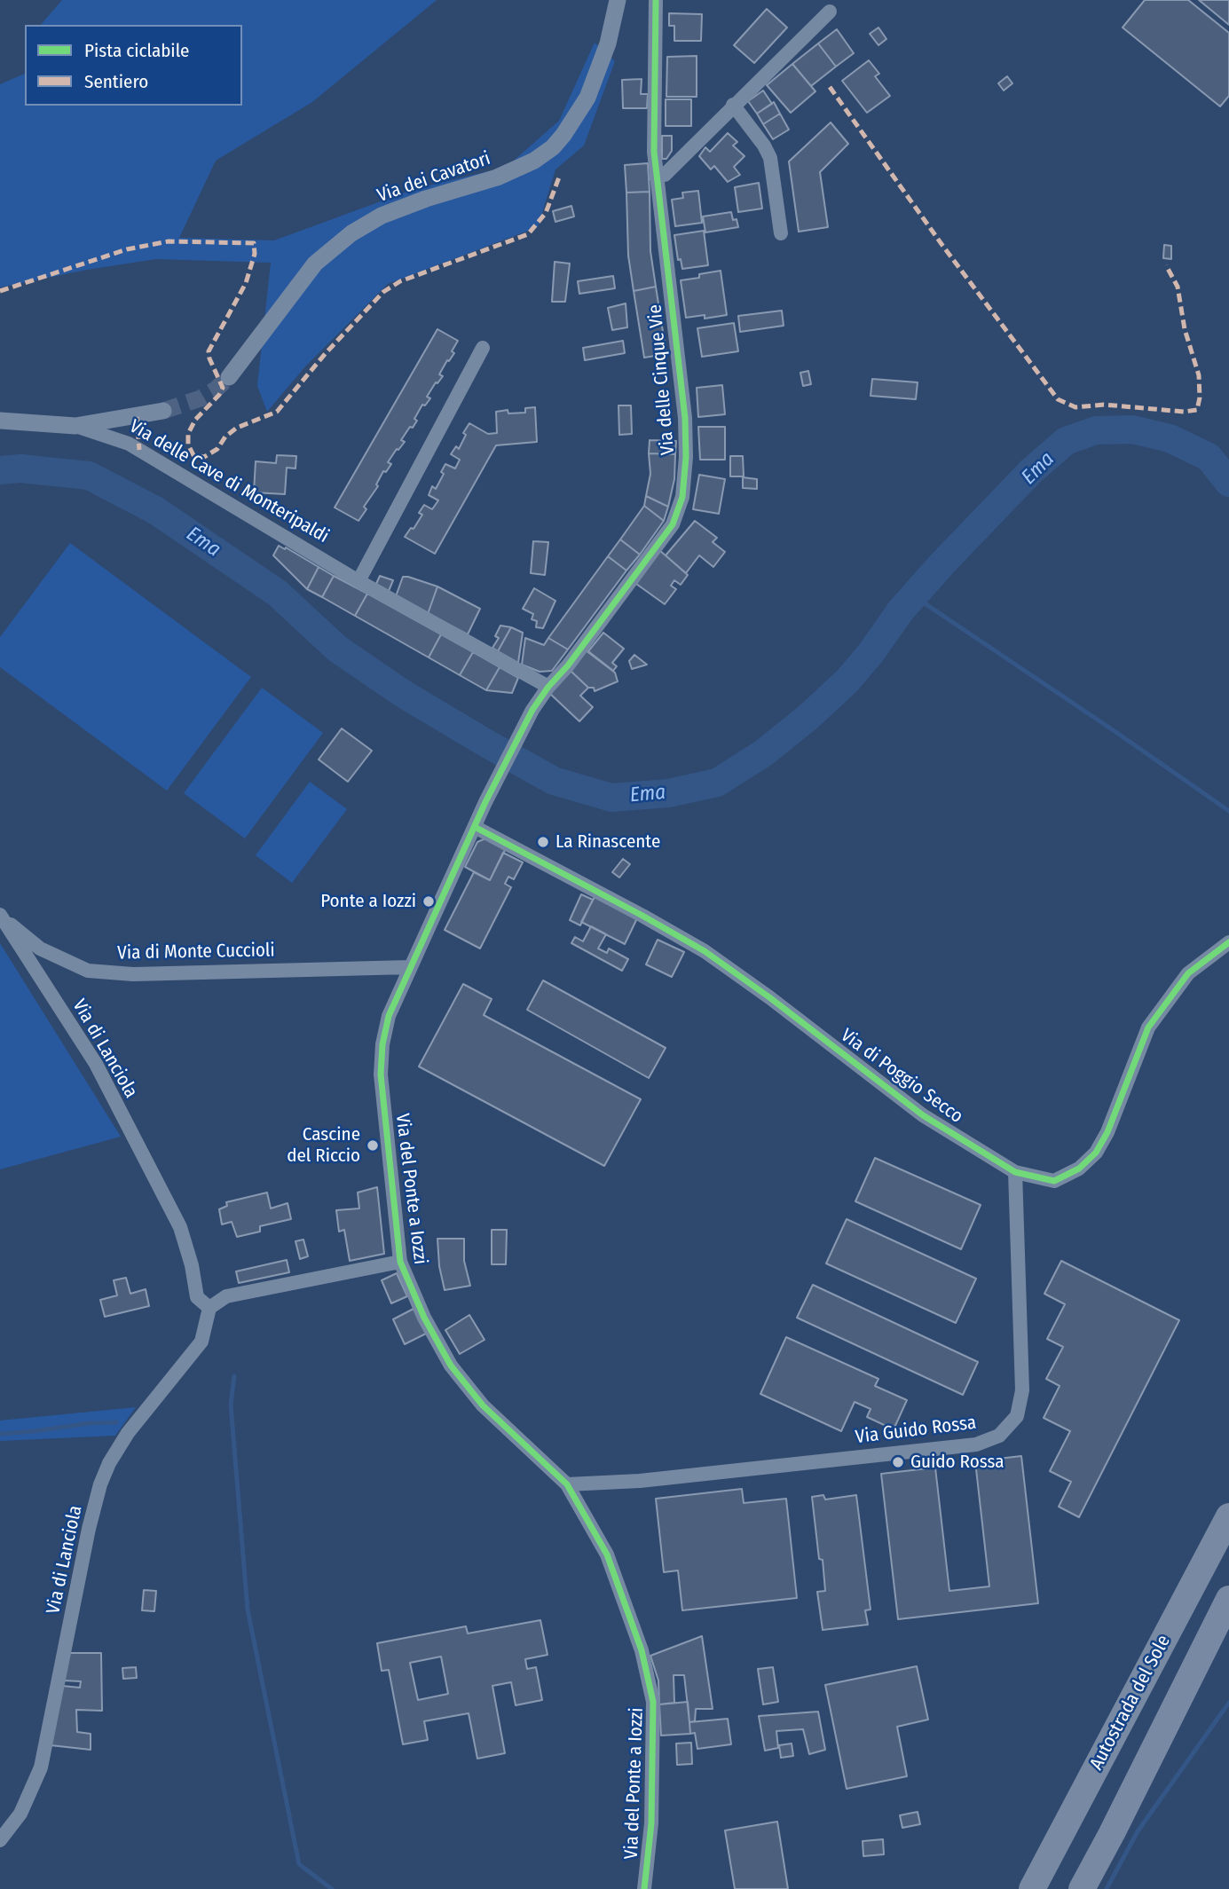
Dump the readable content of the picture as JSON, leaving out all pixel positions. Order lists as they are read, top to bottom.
{
  "streets": {
    "highway": ["Autostrada del Sole"],
    "street": [
      "Via dei Cavatori",
      "Via delle Cinque Vie",
      "Via delle Cave di Monteripaldi",
      "Via di Monte Cuccioli",
      "Via di Lanciola",
      "Via di Poggio Secco",
      "Via del Ponte a Iozzi",
      "Via Guido Rossa"
    ]
  },
  "crossings": [
    ["Via delle Cinque Vie", "Via delle Cave di Monteripaldi"],
    ["Via delle Cinque Vie", "Via del Ponte a Iozzi"],
    ["Via di Monte Cuccioli", "Via di Lanciola"],
    ["Via di Monte Cuccioli", "Via del Ponte a Iozzi"],
    ["Via di Poggio Secco", "Via del Ponte a Iozzi"],
    ["Via di Poggio Secco", "Via Guido Rossa"],
    ["Via del Ponte a Iozzi", "Via Guido Rossa"]
  ],
  "water": ["Ema"],
  "places": [
    "La Rinascente",
    "Ponte a Iozzi",
    "Cascine del Riccio",
    "Guido Rossa"
  ],
  "legend": ["Pista ciclabile", "Sentiero"]
}
